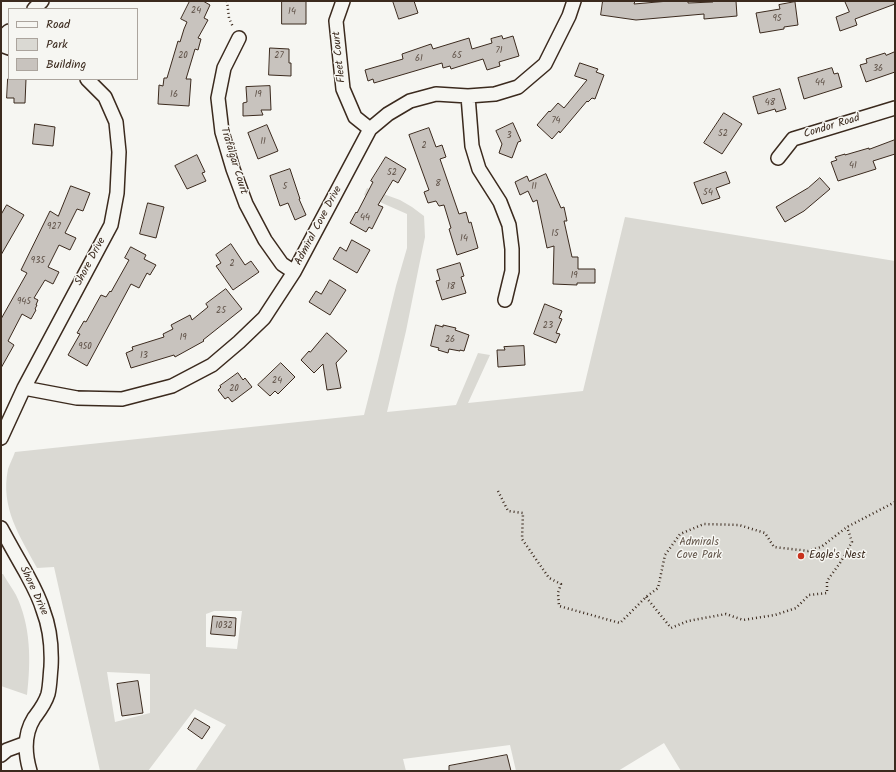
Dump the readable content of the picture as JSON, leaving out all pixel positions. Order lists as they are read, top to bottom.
{
  "streets": {
    "street": [
      "Fleet Court",
      "Condor Road",
      "Trafalgar Court",
      "Admiral Cove Drive",
      "Shore Drive"
    ]
  },
  "crossings": [
    ["Fleet Court", "Admiral Cove Drive"],
    ["Trafalgar Court", "Admiral Cove Drive"],
    ["Admiral Cove Drive", "Shore Drive"]
  ],
  "parks": ["Admirals Cove Park"],
  "places": ["Eagle's Nest"],
  "house_numbers": [
    "24",
    "14",
    "95",
    "71",
    "20",
    "27",
    "65",
    "61",
    "36",
    "44",
    "16",
    "19",
    "48",
    "74",
    "52",
    "3",
    "11",
    "2",
    "41",
    "52",
    "8",
    "5",
    "11",
    "54",
    "44",
    "927",
    "15",
    "14",
    "935",
    "2",
    "19",
    "18",
    "945",
    "25",
    "23",
    "19",
    "26",
    "950",
    "13",
    "24",
    "20",
    "1032"
  ],
  "legend": ["Road", "Park", "Building"]
}
